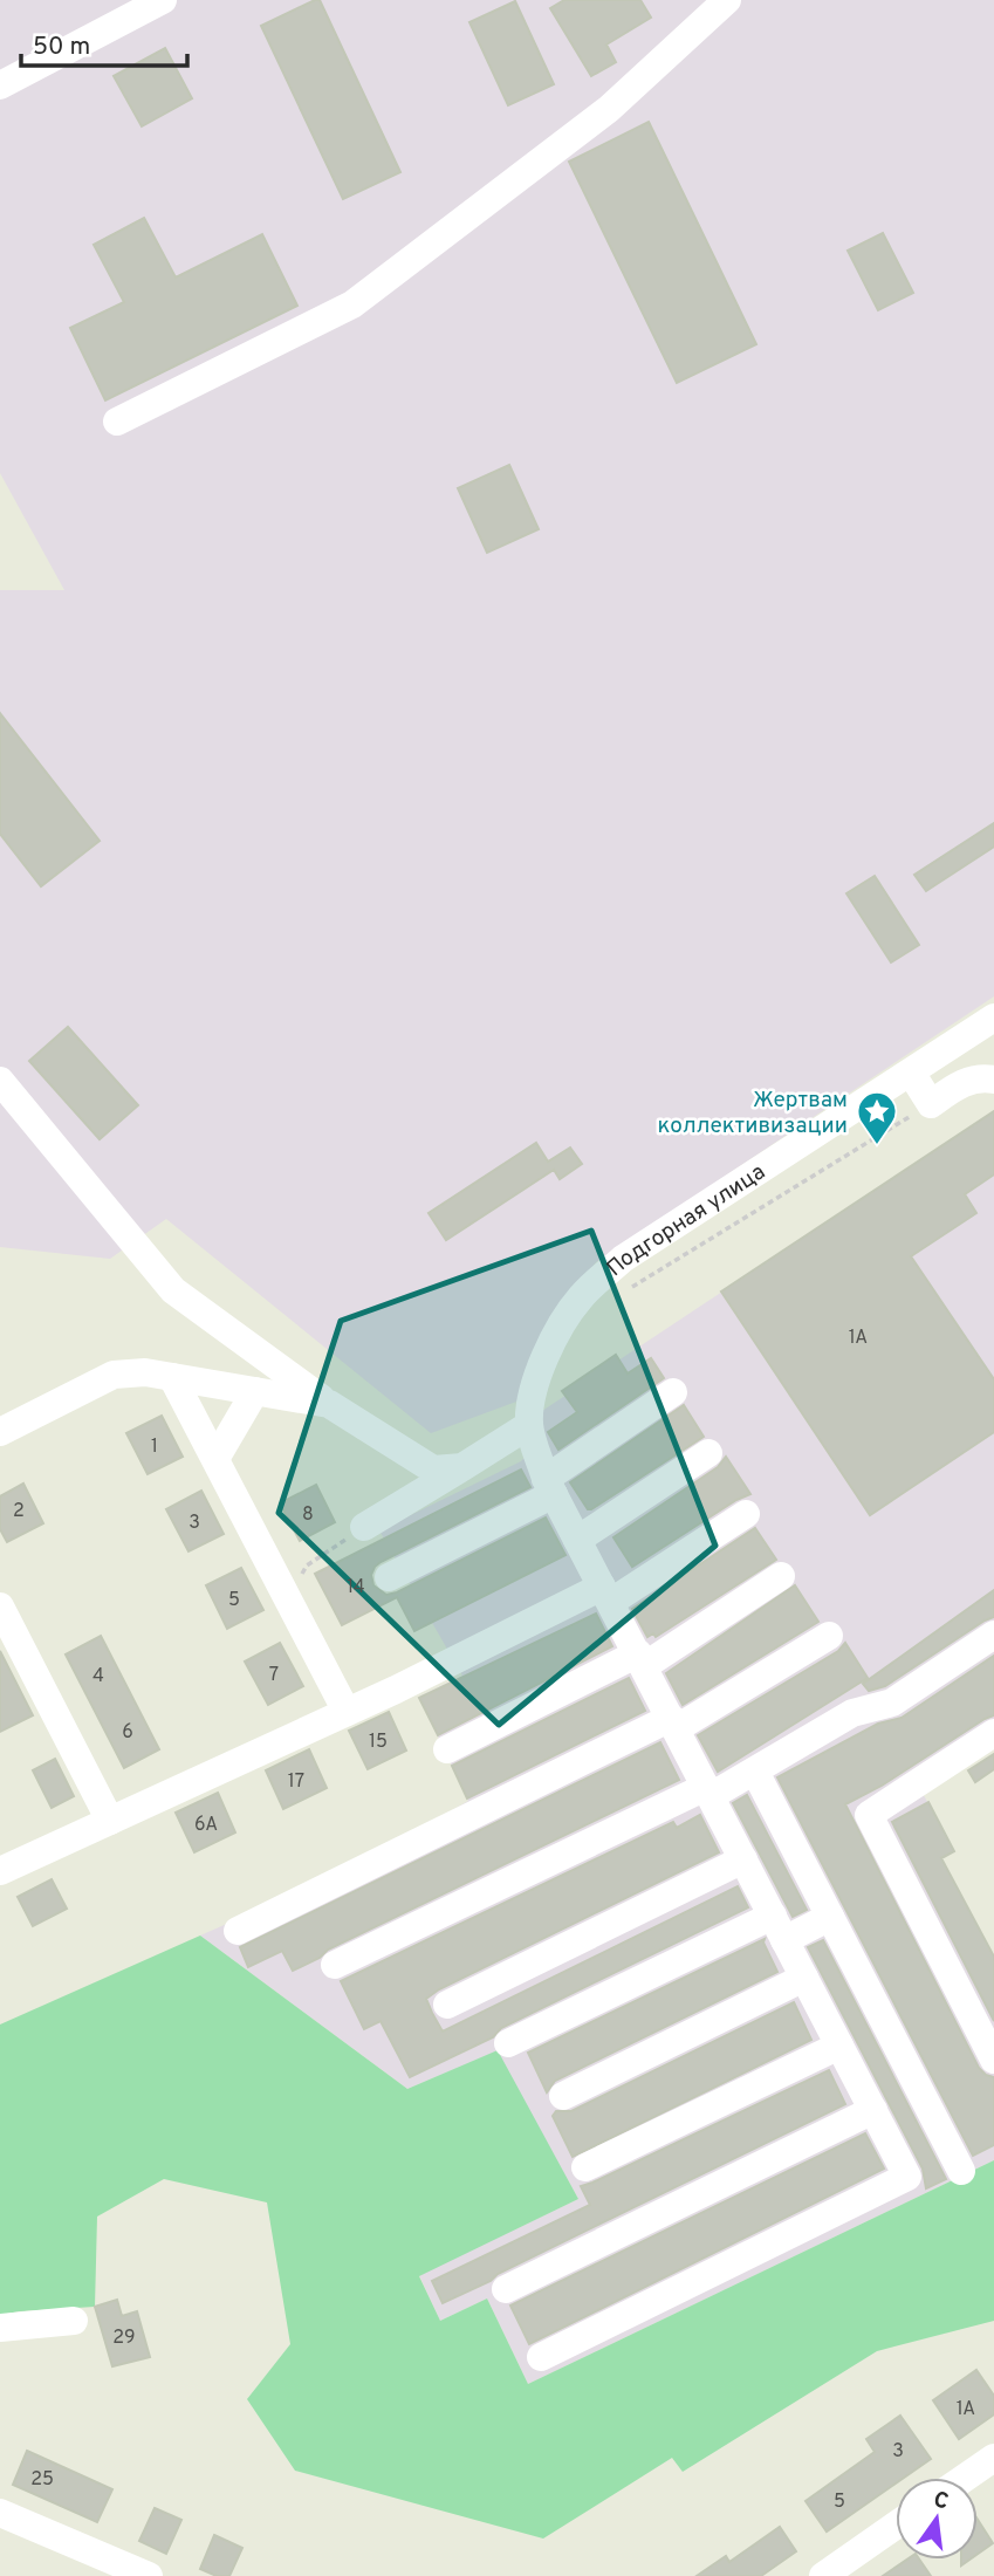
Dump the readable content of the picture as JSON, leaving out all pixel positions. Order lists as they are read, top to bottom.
{
  "streets": {
    "street": ["Подгорная улица"]
  },
  "places": {
    "place": ["Жертвам коллективизации"]
  },
  "house_numbers": [
    "1А",
    "1",
    "2",
    "8",
    "3",
    "14",
    "5",
    "7",
    "4",
    "6",
    "15",
    "17",
    "6А",
    "29",
    "1А",
    "3",
    "25",
    "5"
  ],
  "scale_bar": "50 m",
  "north": "top"
}
